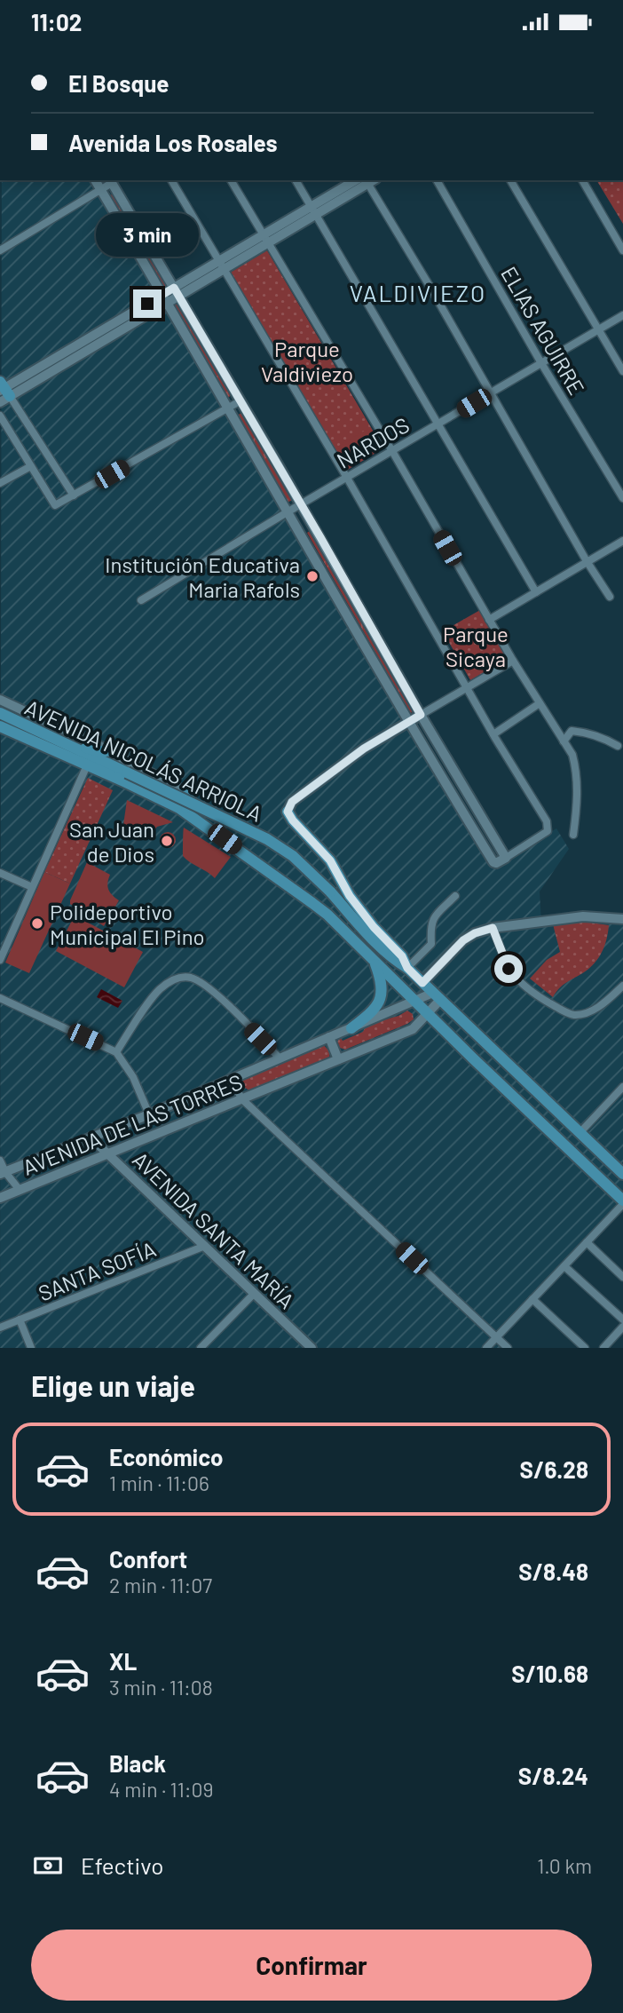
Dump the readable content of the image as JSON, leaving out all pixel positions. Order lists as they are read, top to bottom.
{
  "streets": {
    "main road": ["AVENIDA NICOLÁS ARRIOLA"],
    "street": [
      "ELIAS AGUIRRE",
      "NARDOS",
      "AVENIDA DE LAS TORRES",
      "AVENIDA SANTA MARÍA",
      "SANTA SOFÍA"
    ]
  },
  "crossings": [
    ["ELIAS AGUIRRE", "NARDOS"],
    ["AVENIDA NICOLÁS ARRIOLA", "AVENIDA DE LAS TORRES"],
    ["AVENIDA DE LAS TORRES", "AVENIDA SANTA MARÍA"],
    ["AVENIDA SANTA MARÍA", "SANTA SOFÍA"]
  ],
  "districts": ["VALDIVIEZO"],
  "parks": ["Parque Valdiviezo", "Parque Sicaya"],
  "places": ["Institución Educativa Maria Rafols", "San Juan de Dios", "Polideportivo Municipal El Pino"],
  "page": {
    "status": "11:02",
    "banner": ["El Bosque", "Avenida Los Rosales"],
    "bubble": "3 min",
    "heading": "Elige un viaje",
    "list": [
      {
        "name": "Económico",
        "note": "1 min · 11:06",
        "value": "S/6.28"
      },
      {
        "name": "Confort",
        "note": "2 min · 11:07",
        "value": "S/8.48"
      },
      {
        "name": "XL",
        "note": "3 min · 11:08",
        "value": "S/10.68"
      },
      {
        "name": "Black",
        "note": "4 min · 11:09",
        "value": "S/8.24"
      }
    ],
    "pay": ["Efectivo", "1.0 km"],
    "buttons": "Confirmar"
  }
}
